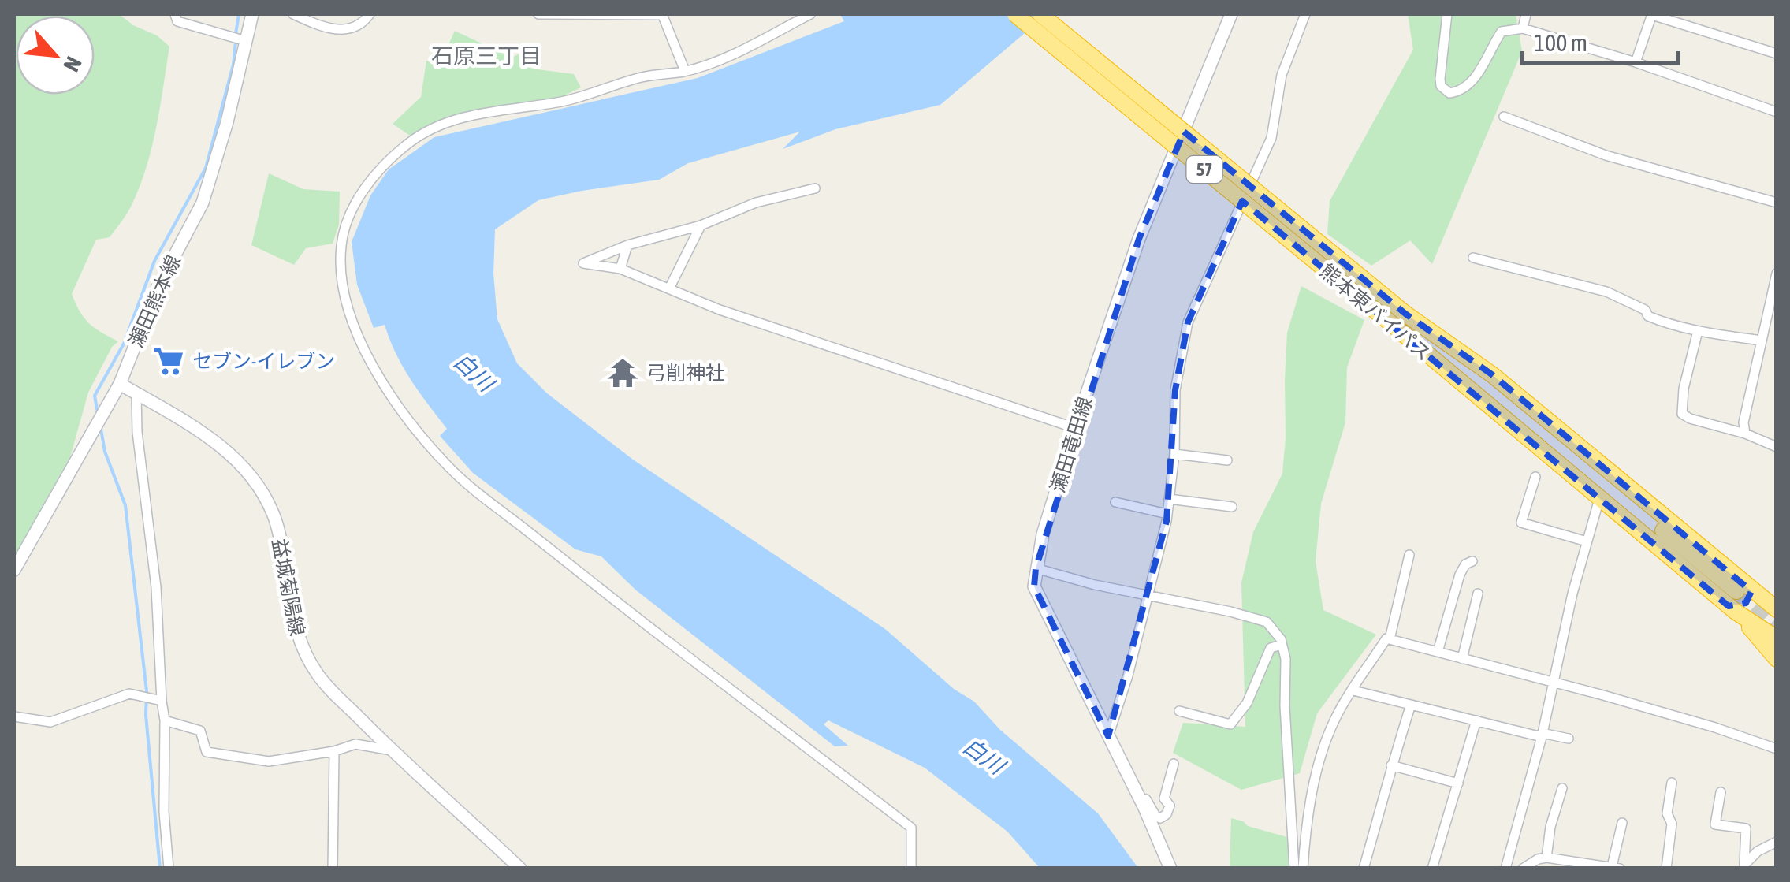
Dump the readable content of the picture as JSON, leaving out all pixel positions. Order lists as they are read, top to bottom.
{
  "streets": {
    "highway": ["57", "熊本東バイパス"],
    "main road": ["瀬田熊本線", "瀬田竜田線", "益城菊陽線"]
  },
  "crossings": [
    ["57", "熊本東バイパス"],
    ["瀬田熊本線", "益城菊陽線"]
  ],
  "districts": ["石原三丁目"],
  "water": ["白川"],
  "places": {
    "supermarket": ["セブン-イレブン"],
    "temple": ["弓削神社"]
  },
  "scale_bar": "100 m",
  "north": "bottom right"
}
